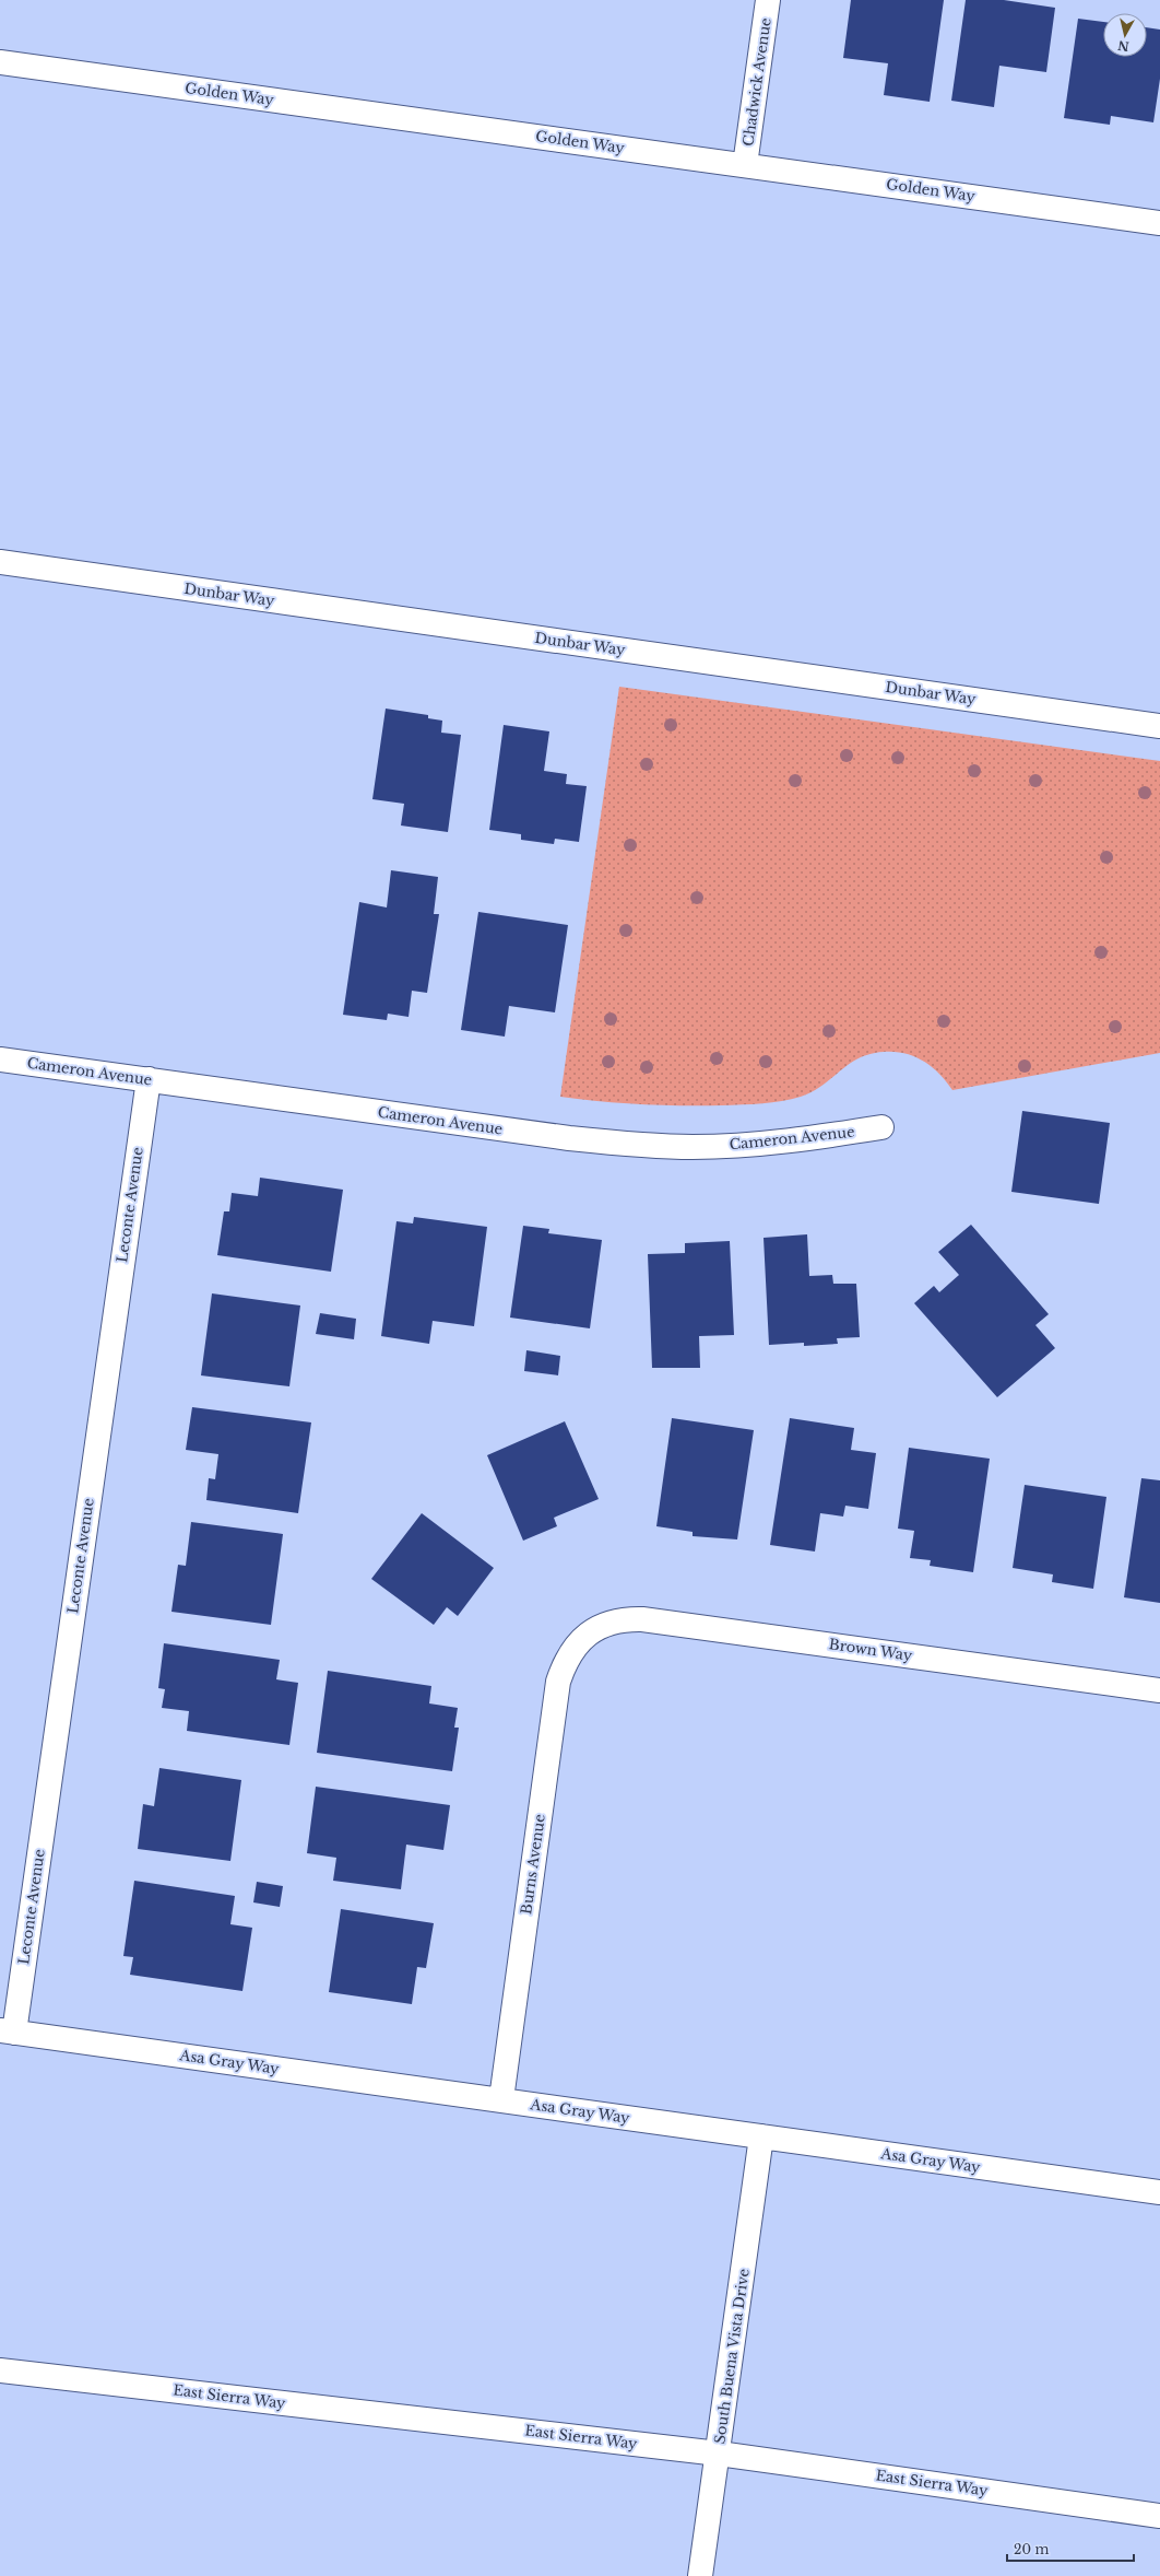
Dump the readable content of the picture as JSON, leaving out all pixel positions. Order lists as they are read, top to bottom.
{
  "streets": {
    "street": [
      "Chadwick Avenue",
      "Golden Way",
      "Dunbar Way",
      "Cameron Avenue",
      "Leconte Avenue",
      "Brown Way",
      "Burns Avenue",
      "Asa Gray Way",
      "South Buena Vista Drive",
      "East Sierra Way"
    ]
  },
  "crossings": [
    ["Chadwick Avenue", "Golden Way"],
    ["Cameron Avenue", "Leconte Avenue"],
    ["Leconte Avenue", "Asa Gray Way"],
    ["Brown Way", "Burns Avenue"],
    ["Burns Avenue", "Asa Gray Way"],
    ["Asa Gray Way", "South Buena Vista Drive"],
    ["South Buena Vista Drive", "East Sierra Way"]
  ],
  "scale_bar": "20 m",
  "north": "bottom"
}
